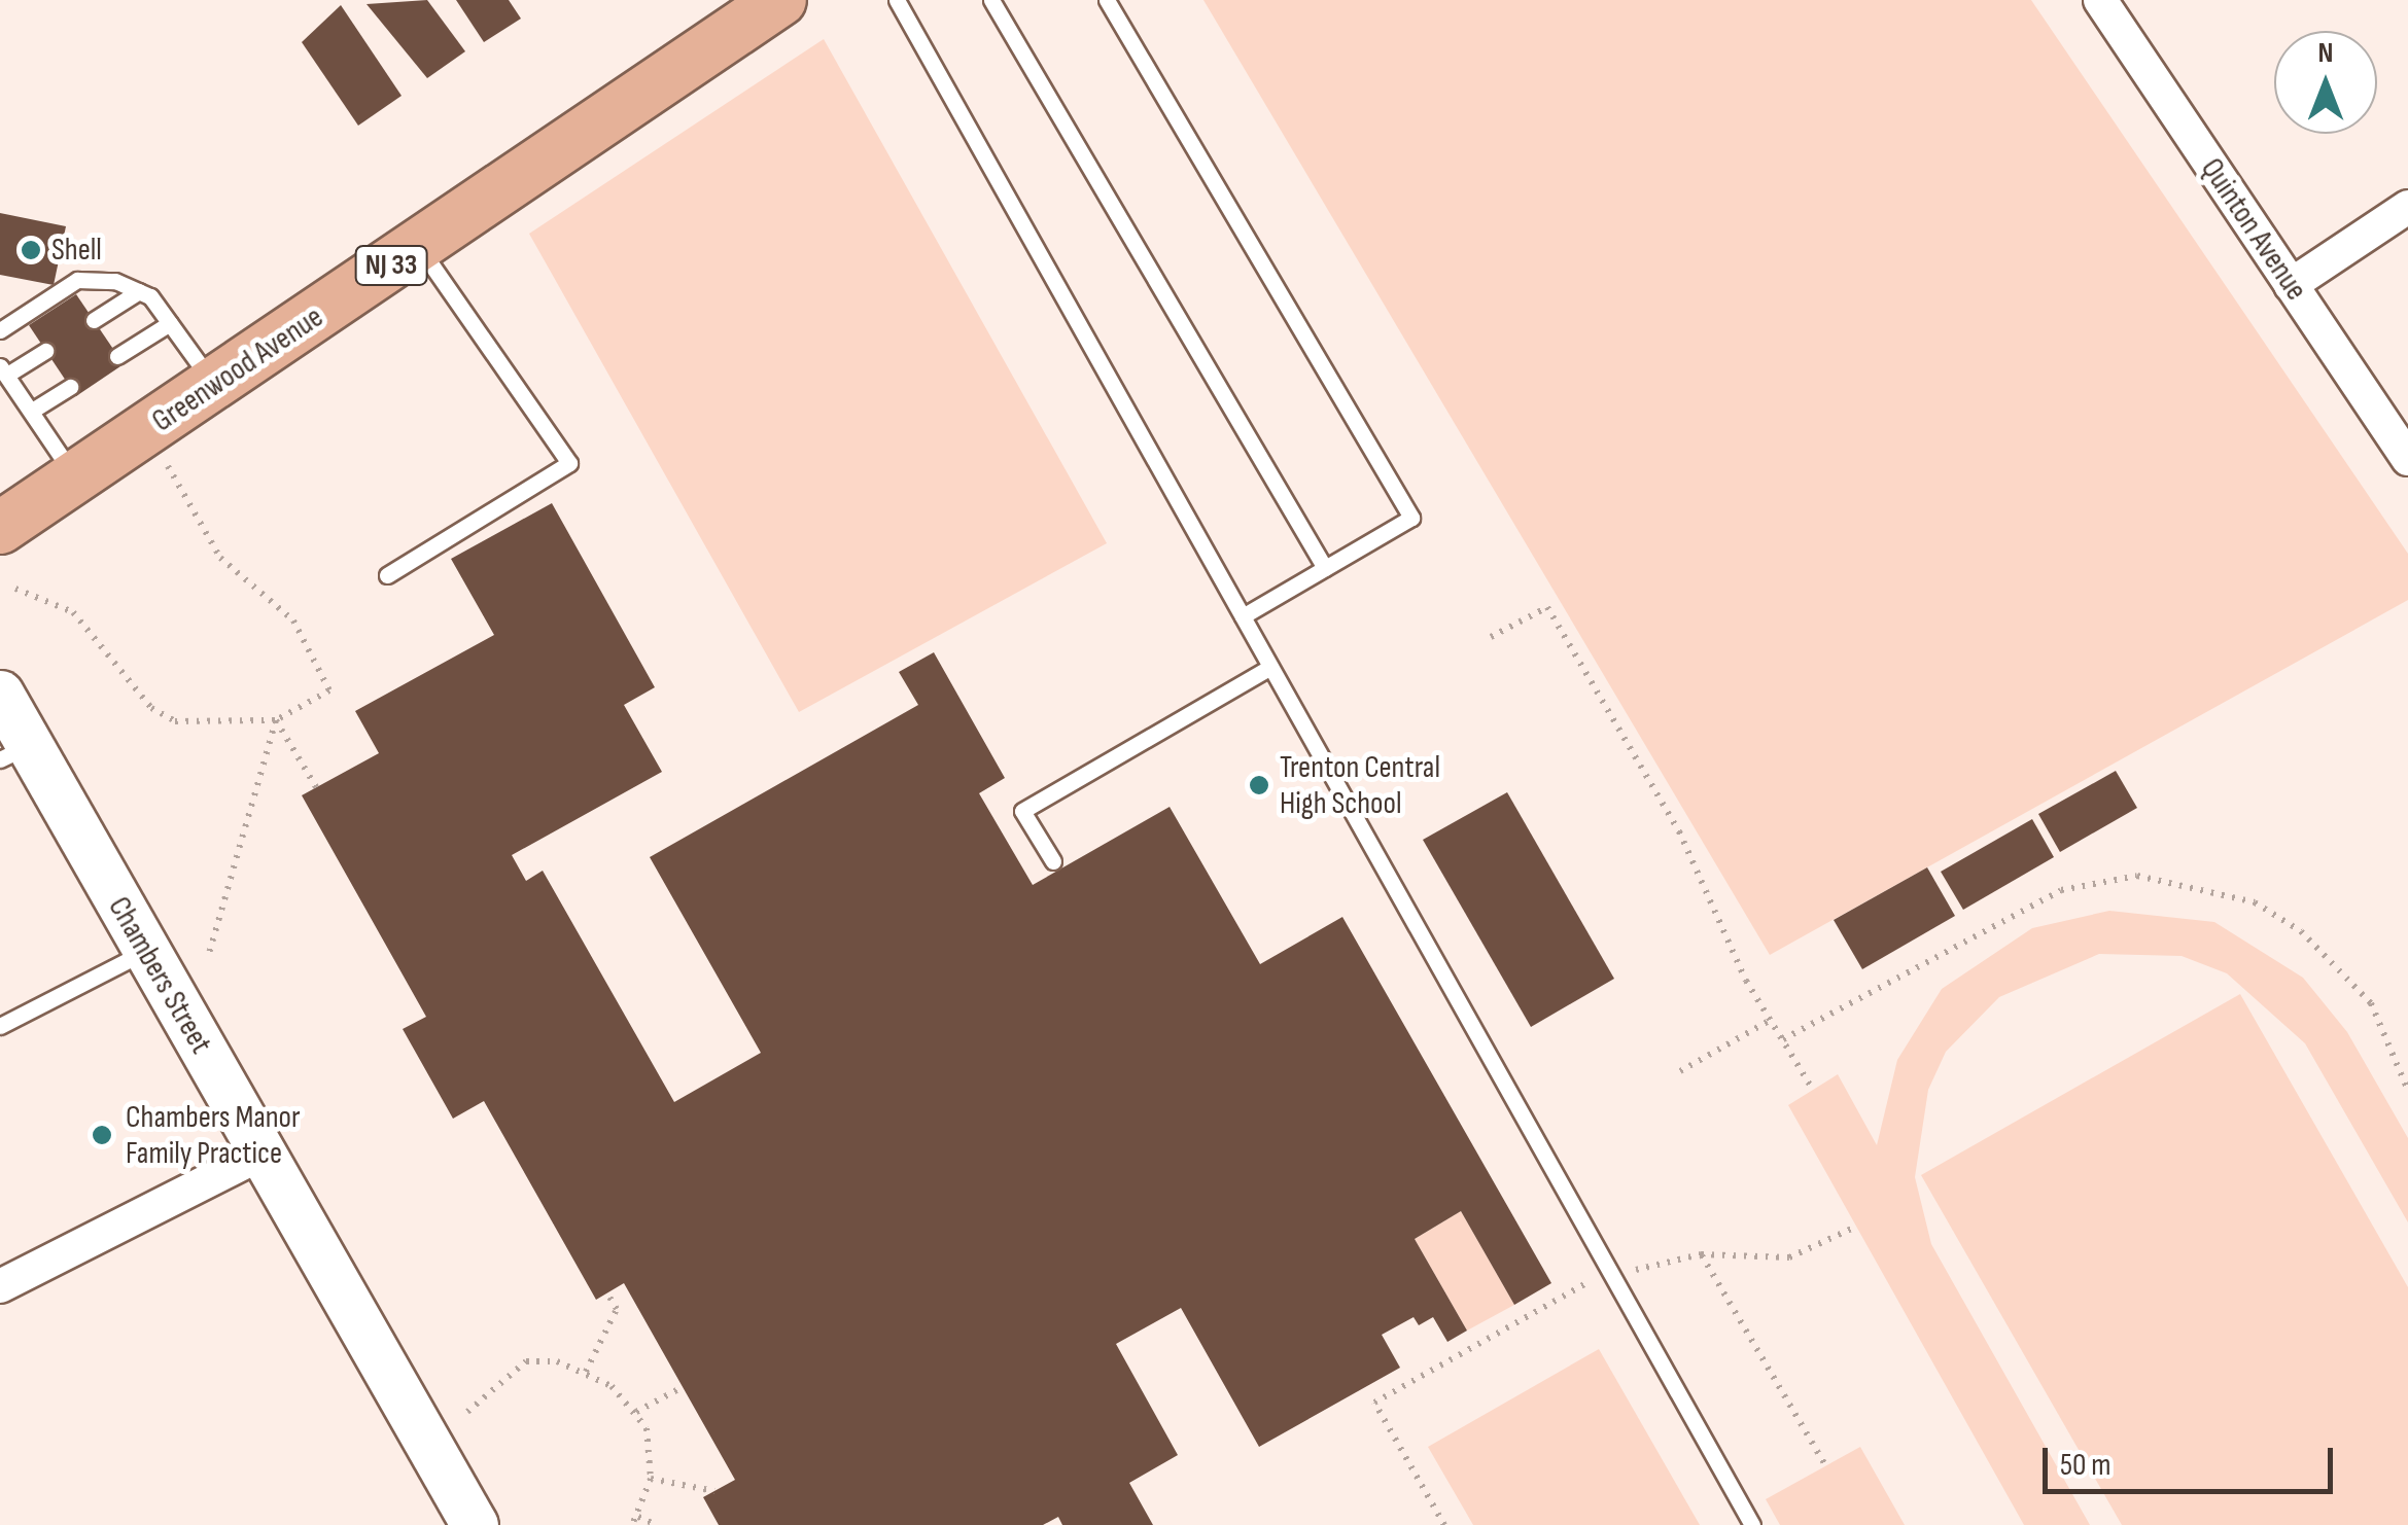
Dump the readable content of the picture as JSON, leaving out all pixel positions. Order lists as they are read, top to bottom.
{
  "streets": {
    "main road": ["NJ 33", "Greenwood Avenue"],
    "street": ["Quinton Avenue", "Chambers Street"]
  },
  "places": ["Shell", "Trenton Central High School", "Chambers Manor Family Practice"],
  "scale_bar": "50 m",
  "north": "top"
}
